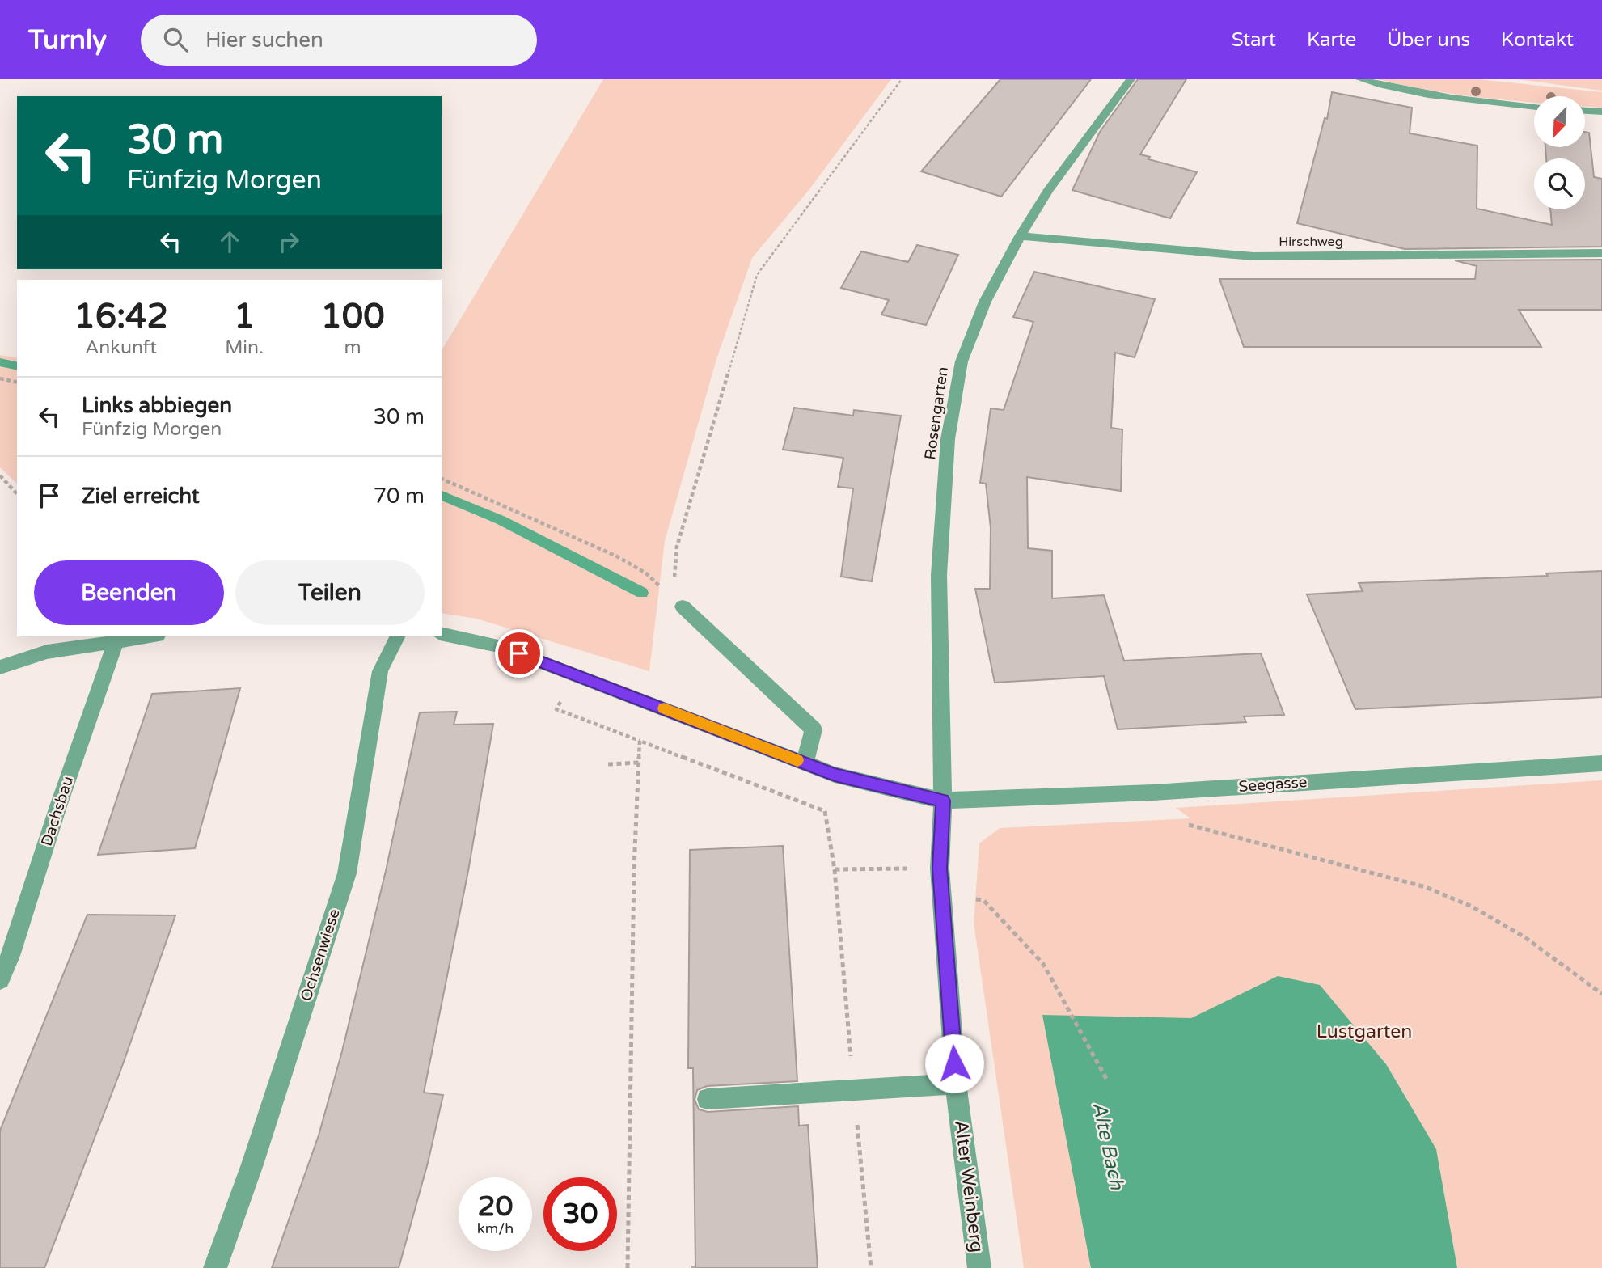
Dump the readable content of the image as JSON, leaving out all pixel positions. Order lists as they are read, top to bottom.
{
  "streets": {
    "street": [
      "Hirschweg",
      "Rosengarten",
      "Seegasse",
      "Dachsbau",
      "Ochsenwiese",
      "Alter Weinberg"
    ]
  },
  "crossings": [
    ["Hirschweg", "Rosengarten"],
    ["Rosengarten", "Seegasse"],
    ["Rosengarten", "Alter Weinberg"],
    ["Seegasse", "Alter Weinberg"]
  ],
  "water": ["Alte Bach"],
  "parks": ["Lustgarten"],
  "north": "bottom left",
  "page": {
    "header": "Turnly",
    "search": "Hier suchen",
    "nav": [
      "Start",
      "Karte",
      "Über uns",
      "Kontakt"
    ],
    "turn": ["30 m", "Fünfzig Morgen"],
    "eta": [
      "16:42",
      "Ankunft",
      "1",
      "Min.",
      "100",
      "m"
    ],
    "list": [
      {
        "name": "Links abbiegen",
        "note": "Fünfzig Morgen",
        "value": "30 m"
      },
      {
        "name": "Ziel erreicht",
        "value": "70 m"
      }
    ],
    "buttons": ["Beenden", "Teilen"],
    "speed": "20 km/h",
    "limit": "30"
  }
}
